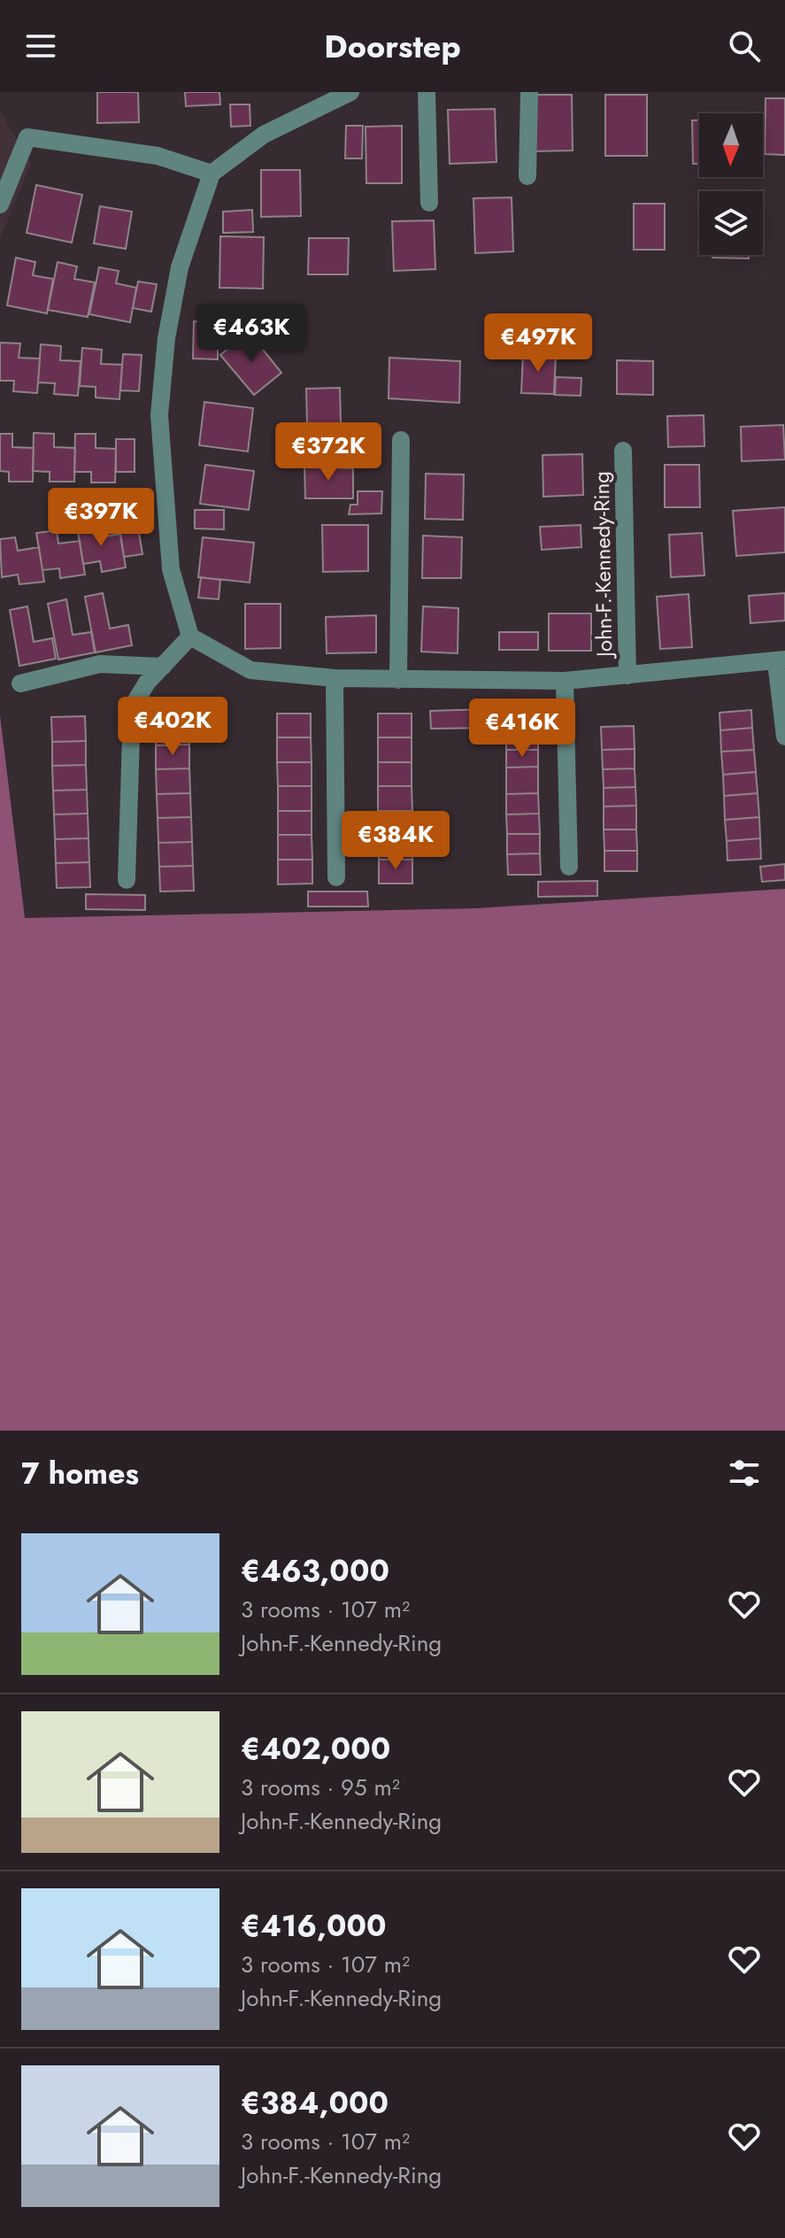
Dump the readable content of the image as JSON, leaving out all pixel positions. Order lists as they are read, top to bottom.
{
  "streets": {
    "street": ["John-F.-Kennedy-Ring"]
  },
  "north": "bottom",
  "page": {
    "header": "Doorstep",
    "price": [
      "€463K",
      "€497K",
      "€372K",
      "€397K",
      "€402K",
      "€416K",
      "€384K"
    ],
    "heading": "7 homes",
    "list": [
      {
        "name": "€463,000",
        "note": "3 rooms · 107 m² · John-F.-Kennedy-Ring"
      },
      {
        "name": "€402,000",
        "note": "3 rooms · 95 m² · John-F.-Kennedy-Ring"
      },
      {
        "name": "€416,000",
        "note": "3 rooms · 107 m² · John-F.-Kennedy-Ring"
      },
      {
        "name": "€384,000",
        "note": "3 rooms · 107 m² · John-F.-Kennedy-Ring"
      }
    ]
  }
}
